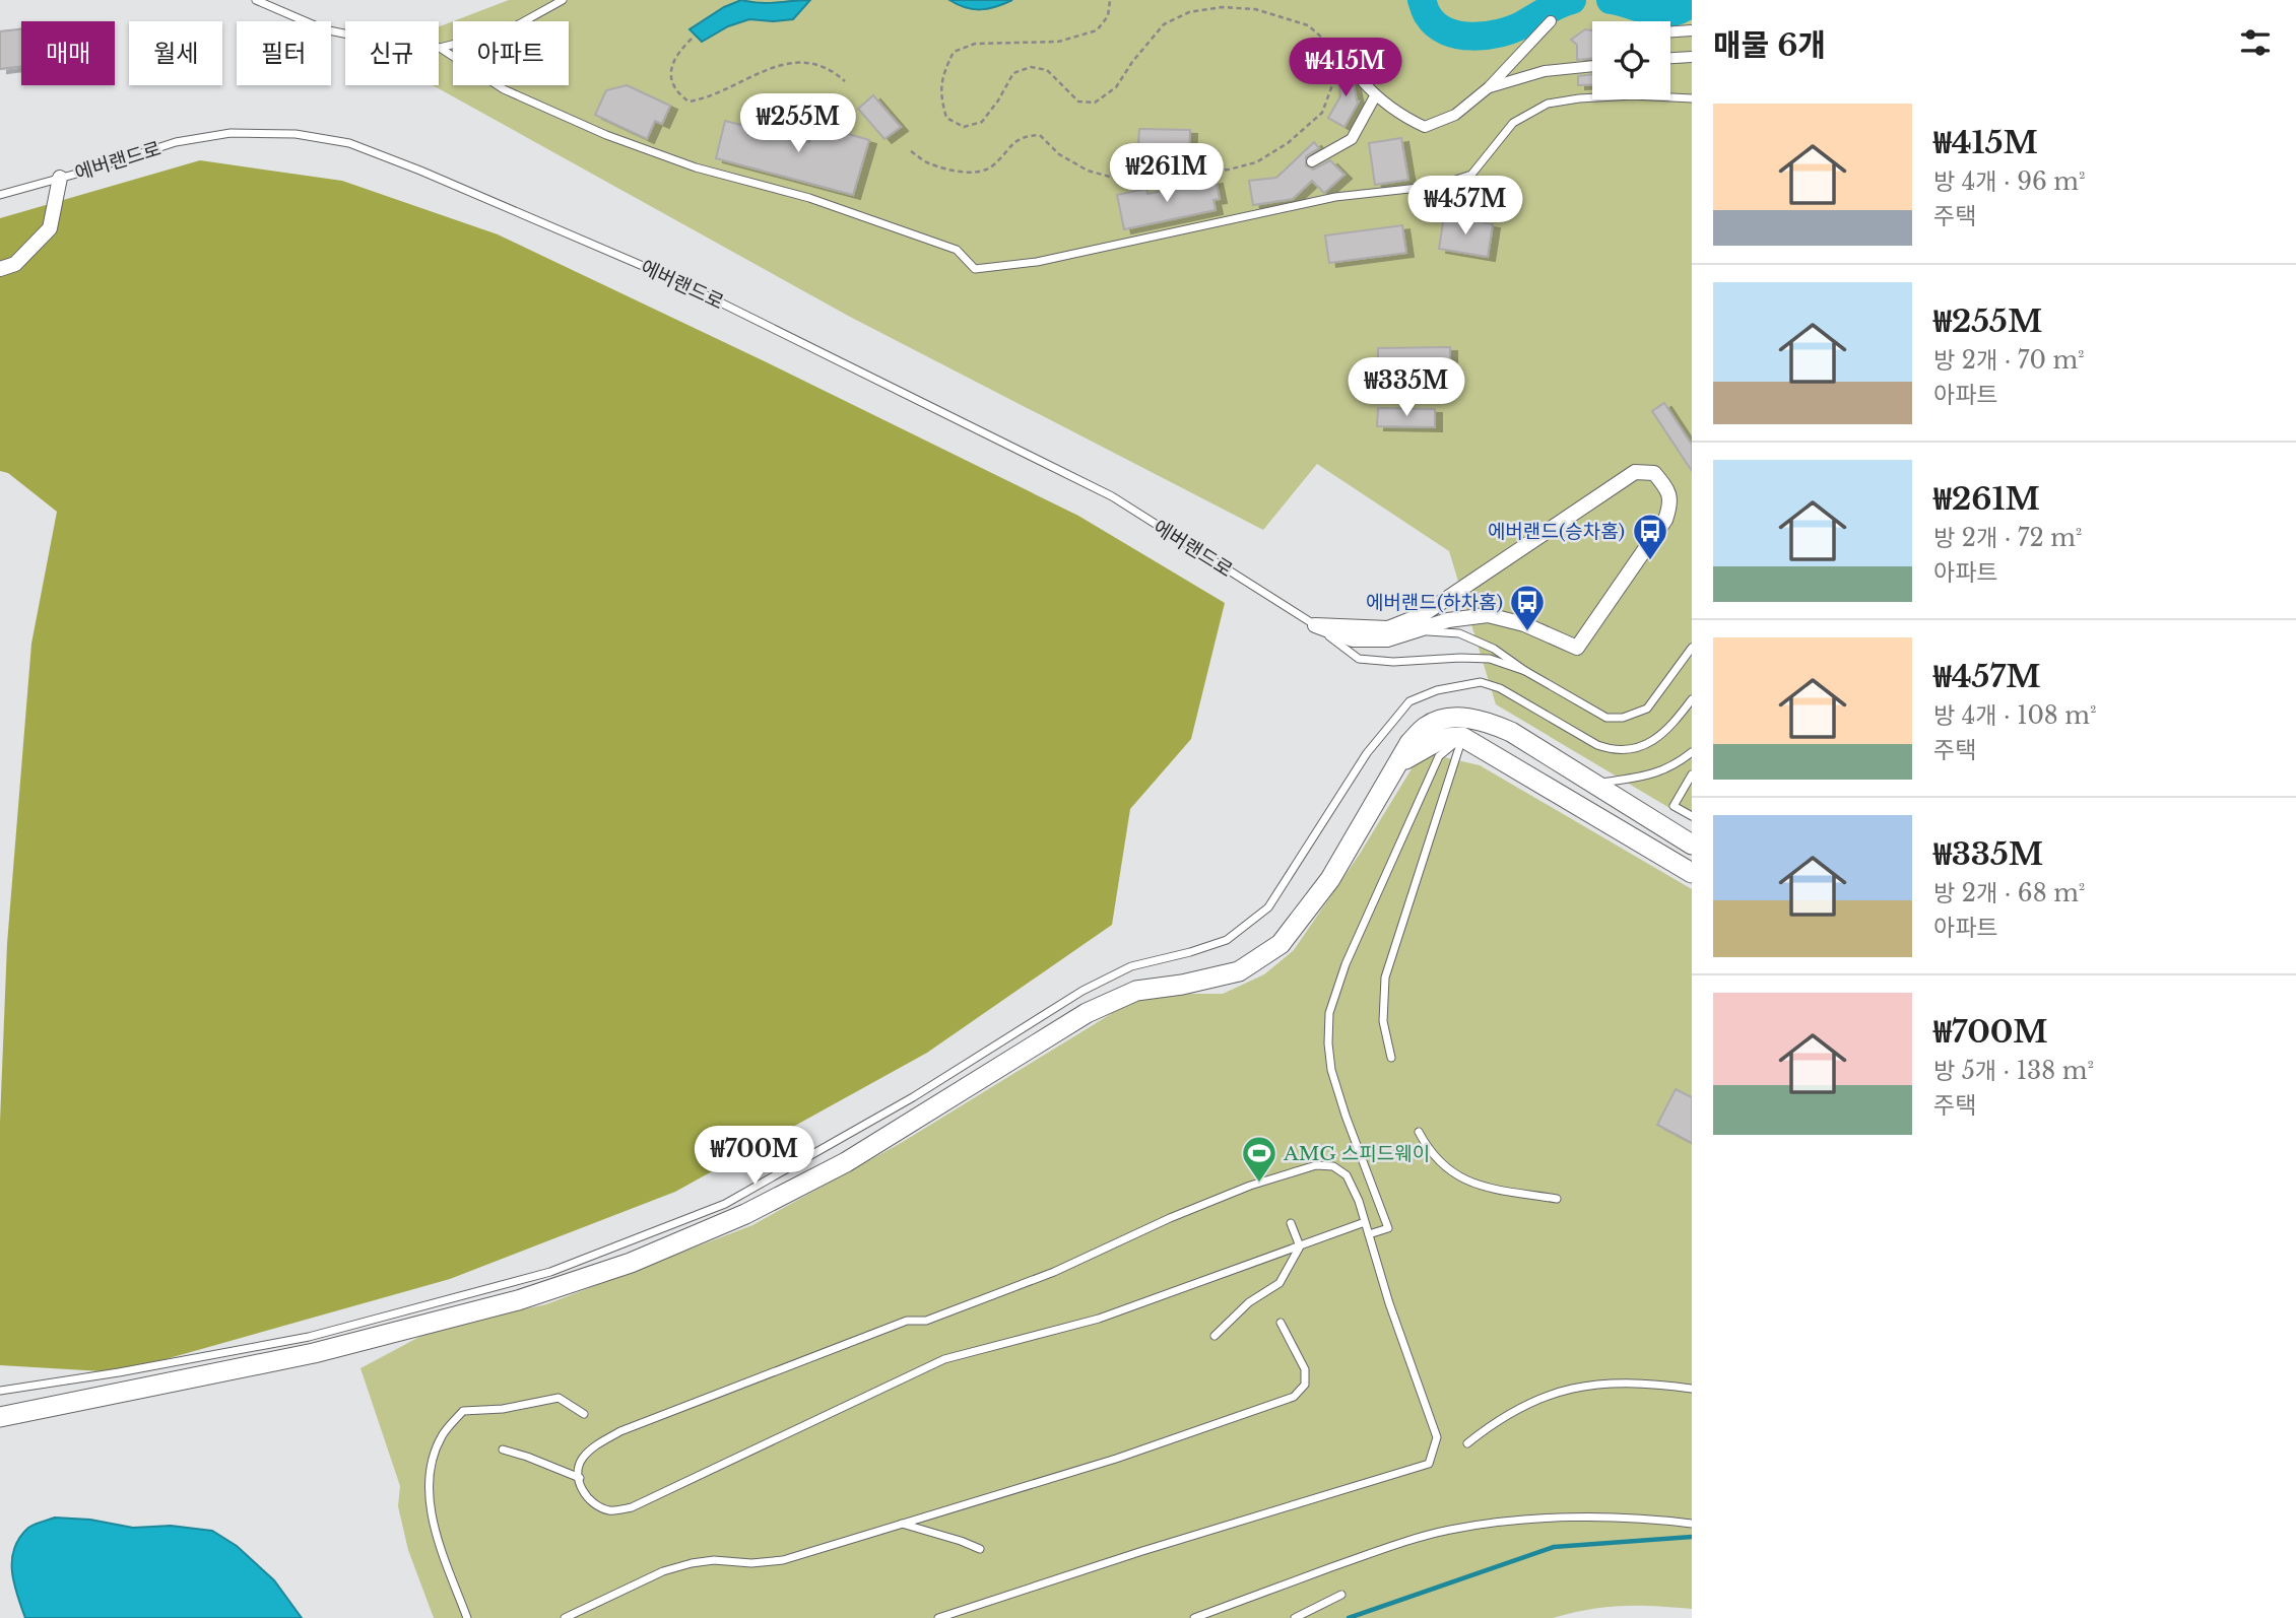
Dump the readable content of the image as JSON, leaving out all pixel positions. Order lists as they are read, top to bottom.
{
  "streets": {
    "lane": ["에버랜드로"]
  },
  "places": {
    "bus stop": ["에버랜드(승차홈)", "에버랜드(하차홈)"],
    "sports": ["AMG 스피드웨이"]
  },
  "page": {
    "heading": "매물 6개",
    "chip": [
      "매매",
      "월세",
      "필터",
      "신규",
      "아파트"
    ],
    "price": [
      "₩415M",
      "₩255M",
      "₩261M",
      "₩457M",
      "₩335M",
      "₩700M"
    ],
    "list": [
      {
        "name": "₩415M",
        "note": "방 4개 · 96 m² · 주택"
      },
      {
        "name": "₩255M",
        "note": "방 2개 · 70 m² · 아파트"
      },
      {
        "name": "₩261M",
        "note": "방 2개 · 72 m² · 아파트"
      },
      {
        "name": "₩457M",
        "note": "방 4개 · 108 m² · 주택"
      },
      {
        "name": "₩335M",
        "note": "방 2개 · 68 m² · 아파트"
      },
      {
        "name": "₩700M",
        "note": "방 5개 · 138 m² · 주택"
      }
    ]
  }
}
